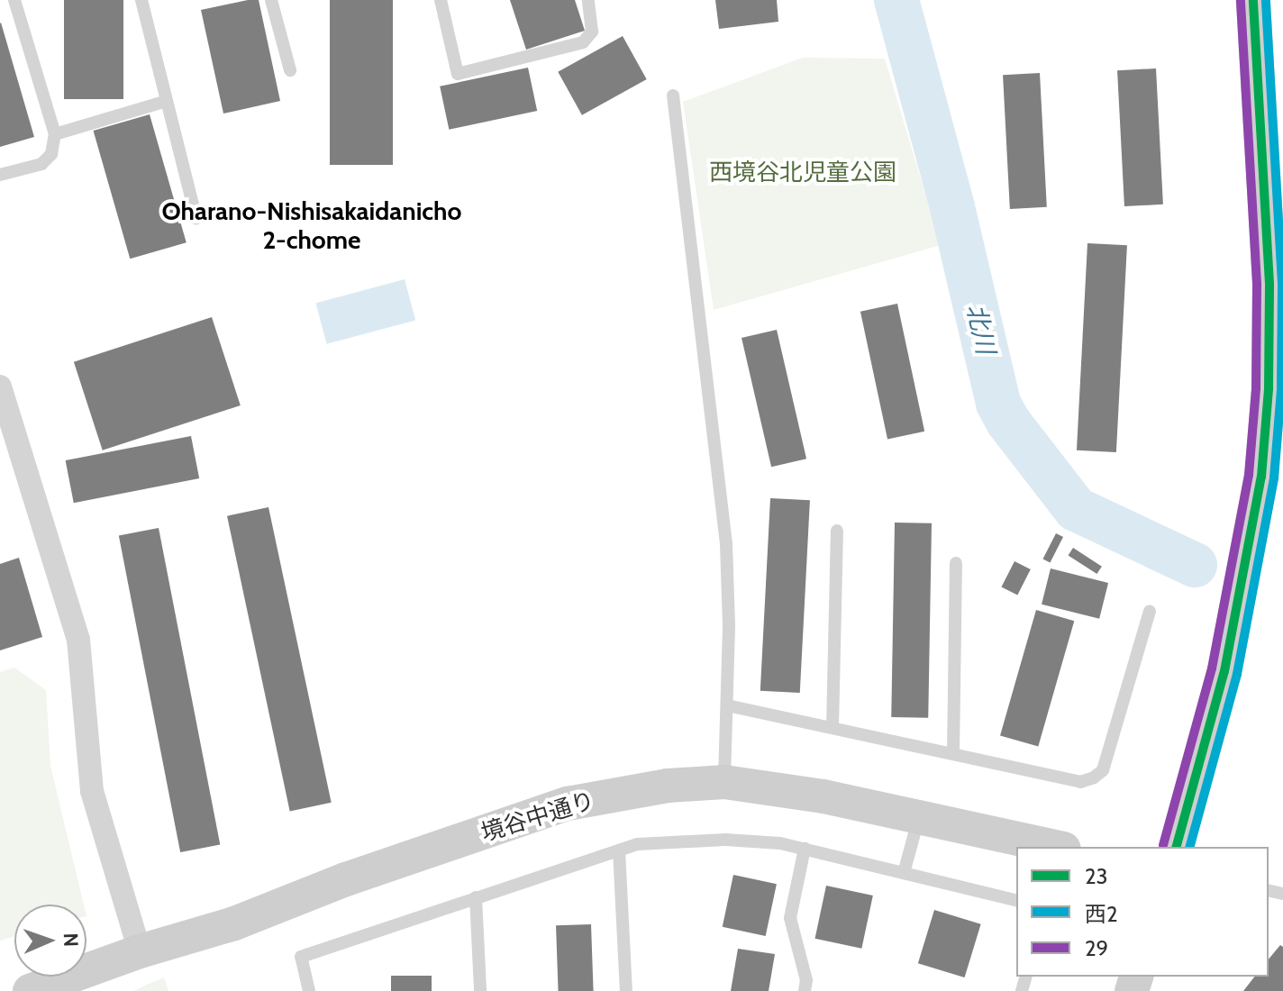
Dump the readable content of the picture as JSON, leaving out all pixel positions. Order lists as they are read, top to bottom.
{
  "streets": {
    "street": ["境谷中通り"]
  },
  "districts": ["Oharano-Nishisakaidanicho 2-chome"],
  "water": ["北川"],
  "parks": ["西境谷北児童公園"],
  "lines": ["transit line 23", "transit line 西2", "transit line 29"],
  "legend": ["23", "西2", "29"],
  "north": "right"
}
